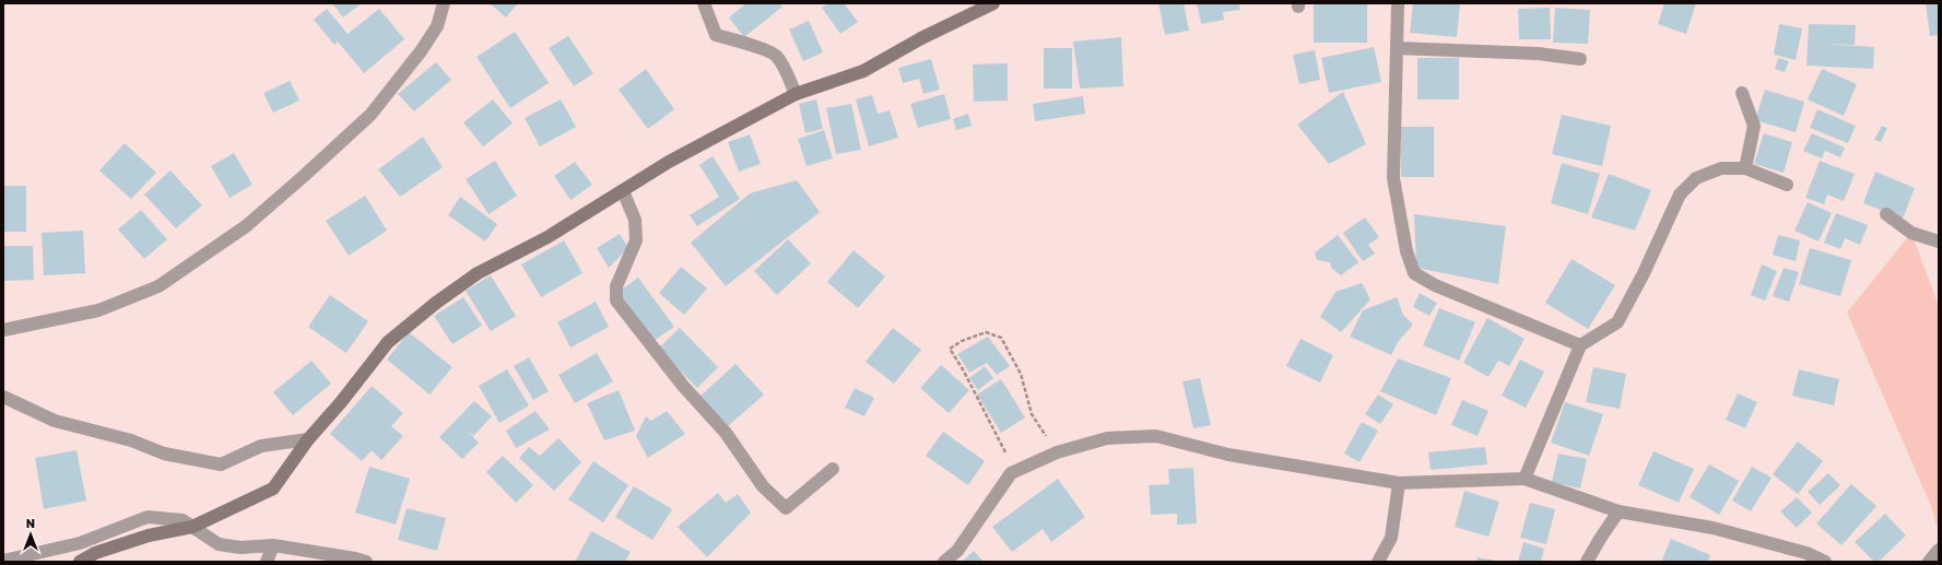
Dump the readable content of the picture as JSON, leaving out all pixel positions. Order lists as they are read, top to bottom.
{
  "north": "top"
}
